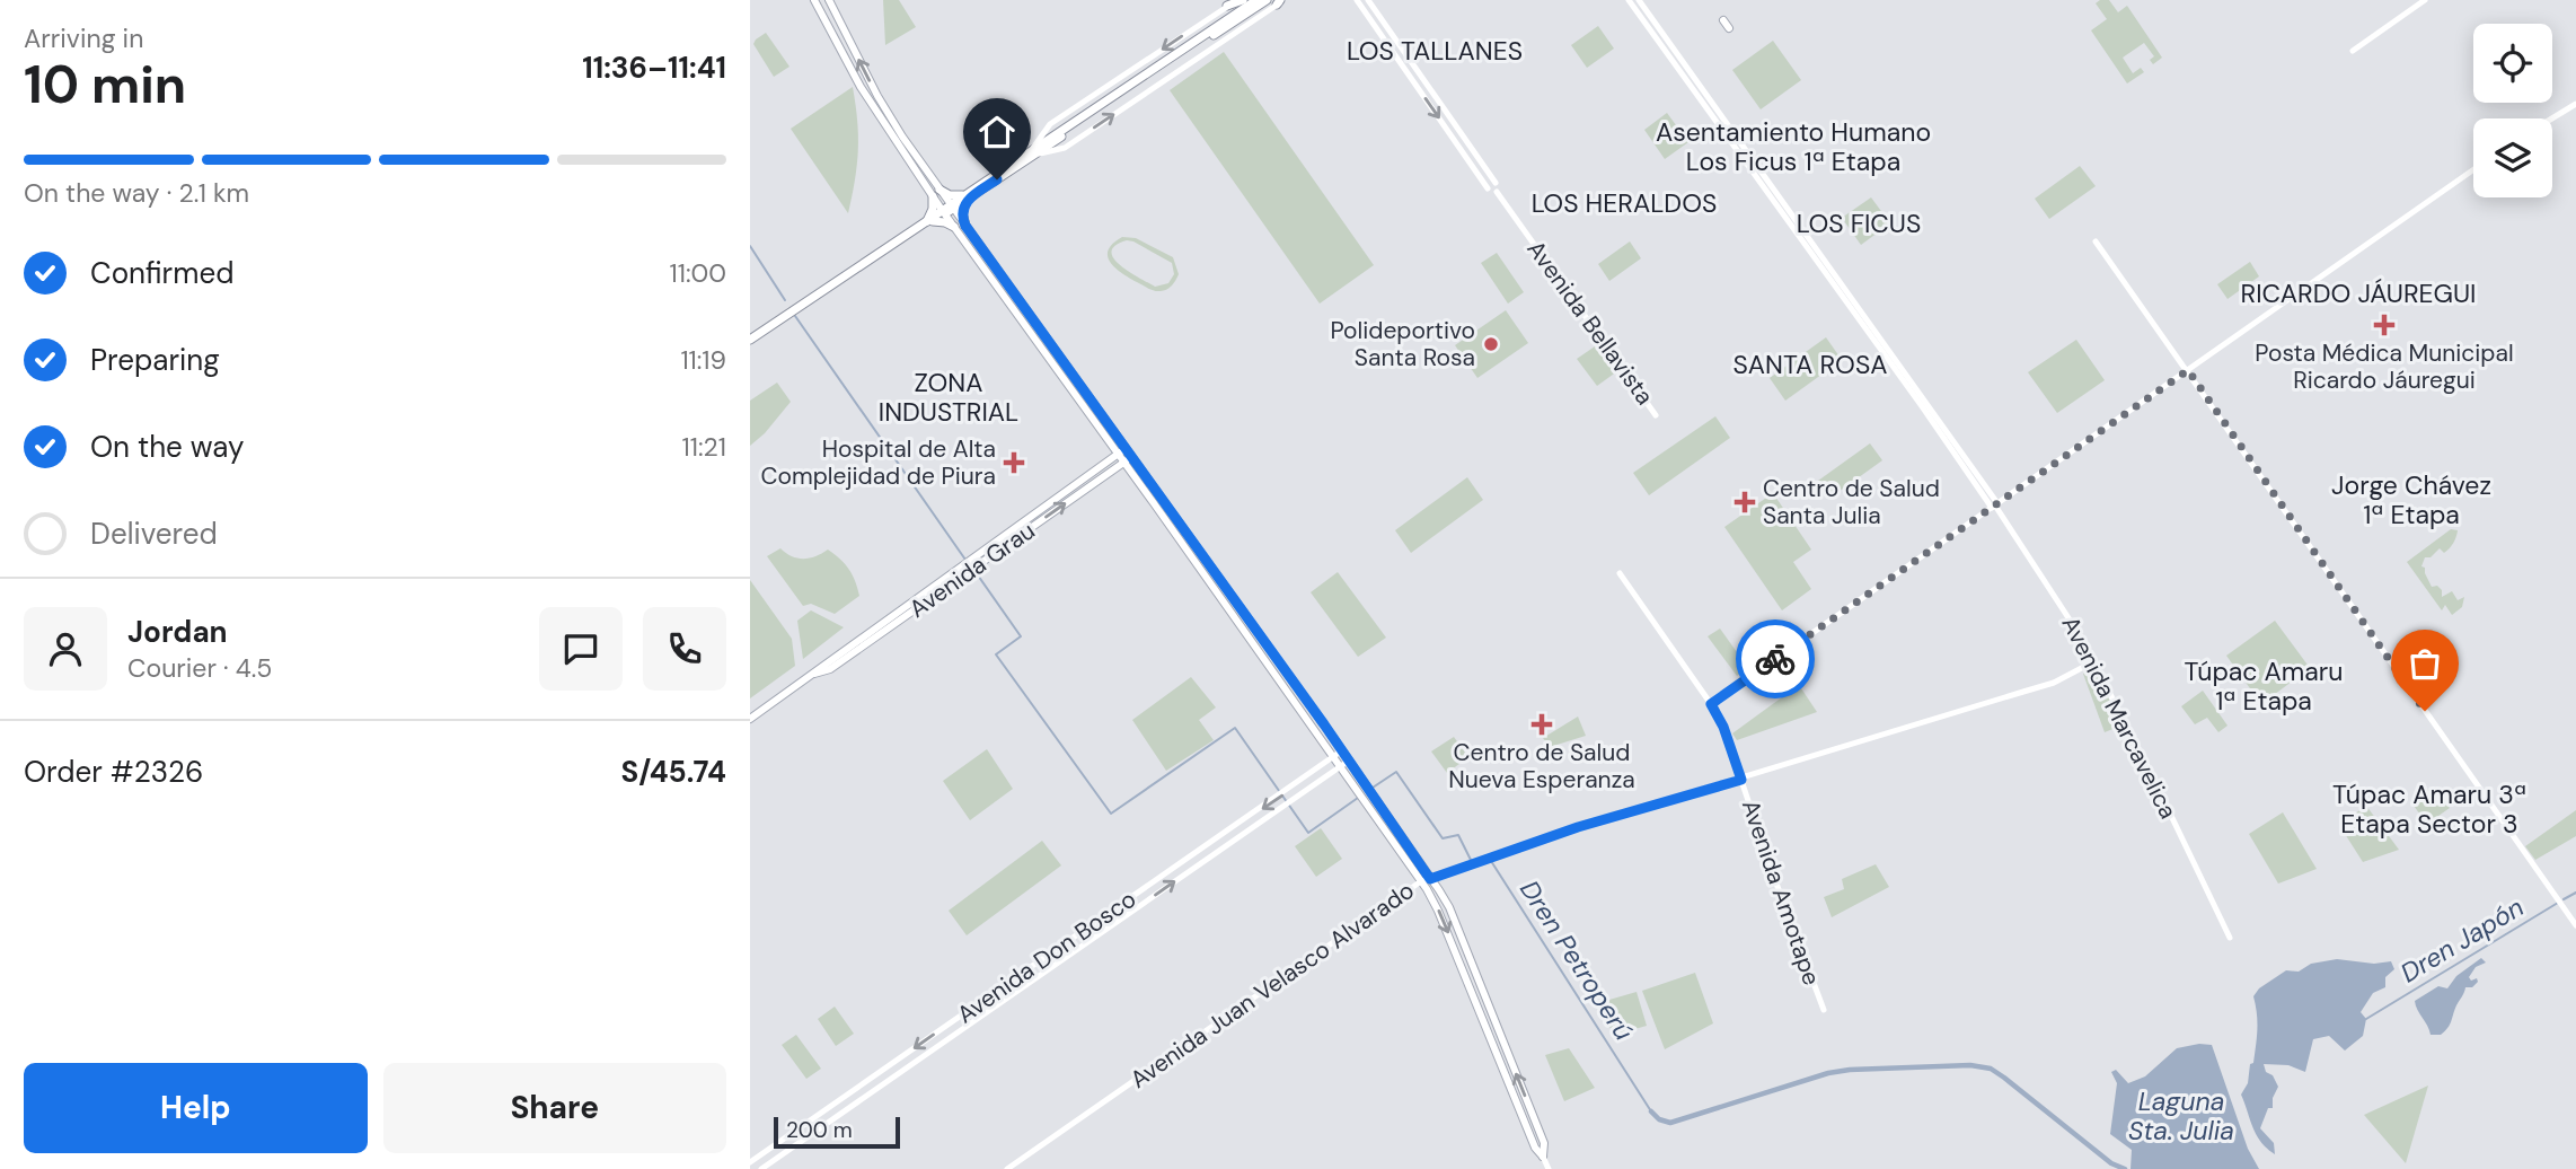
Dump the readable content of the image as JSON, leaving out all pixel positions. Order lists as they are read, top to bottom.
{
  "streets": {
    "main road": ["Avenida Grau"],
    "street": [
      "Avenida Bellavista",
      "Avenida Marcavelica",
      "Avenida Amotape",
      "Avenida Don Bosco",
      "Avenida Juan Velasco Alvarado"
    ]
  },
  "crossings": [
    ["Avenida Marcavelica", "Avenida Juan Velasco Alvarado"],
    ["Avenida Amotape", "Avenida Juan Velasco Alvarado"]
  ],
  "districts": [
    "LOS TALLANES",
    "Asentamiento Humano Los Ficus 1ª Etapa",
    "LOS HERALDOS",
    "LOS FICUS",
    "RICARDO JÁUREGUI",
    "SANTA ROSA",
    "ZONA INDUSTRIAL",
    "Jorge Chávez 1ª Etapa",
    "Túpac Amaru 1ª Etapa",
    "Túpac Amaru 3ª Etapa Sector 3"
  ],
  "water": ["Dren Japón", "Dren Petroperú", "Laguna Sta. Julia"],
  "places": {
    "health": [
      "Posta Médica Municipal Ricardo Jáuregui",
      "Hospital de Alta Complejidad de Piura",
      "Centro de Salud Santa Julia",
      "Centro de Salud Nueva Esperanza"
    ],
    "other": ["Polideportivo Santa Rosa"]
  },
  "scale_bar": "200 m",
  "page": {
    "heading": ["10 min", "Arriving in", "11:36–11:41"],
    "panel": [
      "Jordan",
      "Courier · 4.5",
      "Order #2326",
      "S/45.74"
    ],
    "bar": "On the way · 2.1 km",
    "list": [
      ["Confirmed", "11:00"],
      ["Preparing", "11:19"],
      ["On the way", "11:21"],
      "Delivered"
    ],
    "buttons": ["Help", "Share"],
    "scale": "200 m"
  }
}
